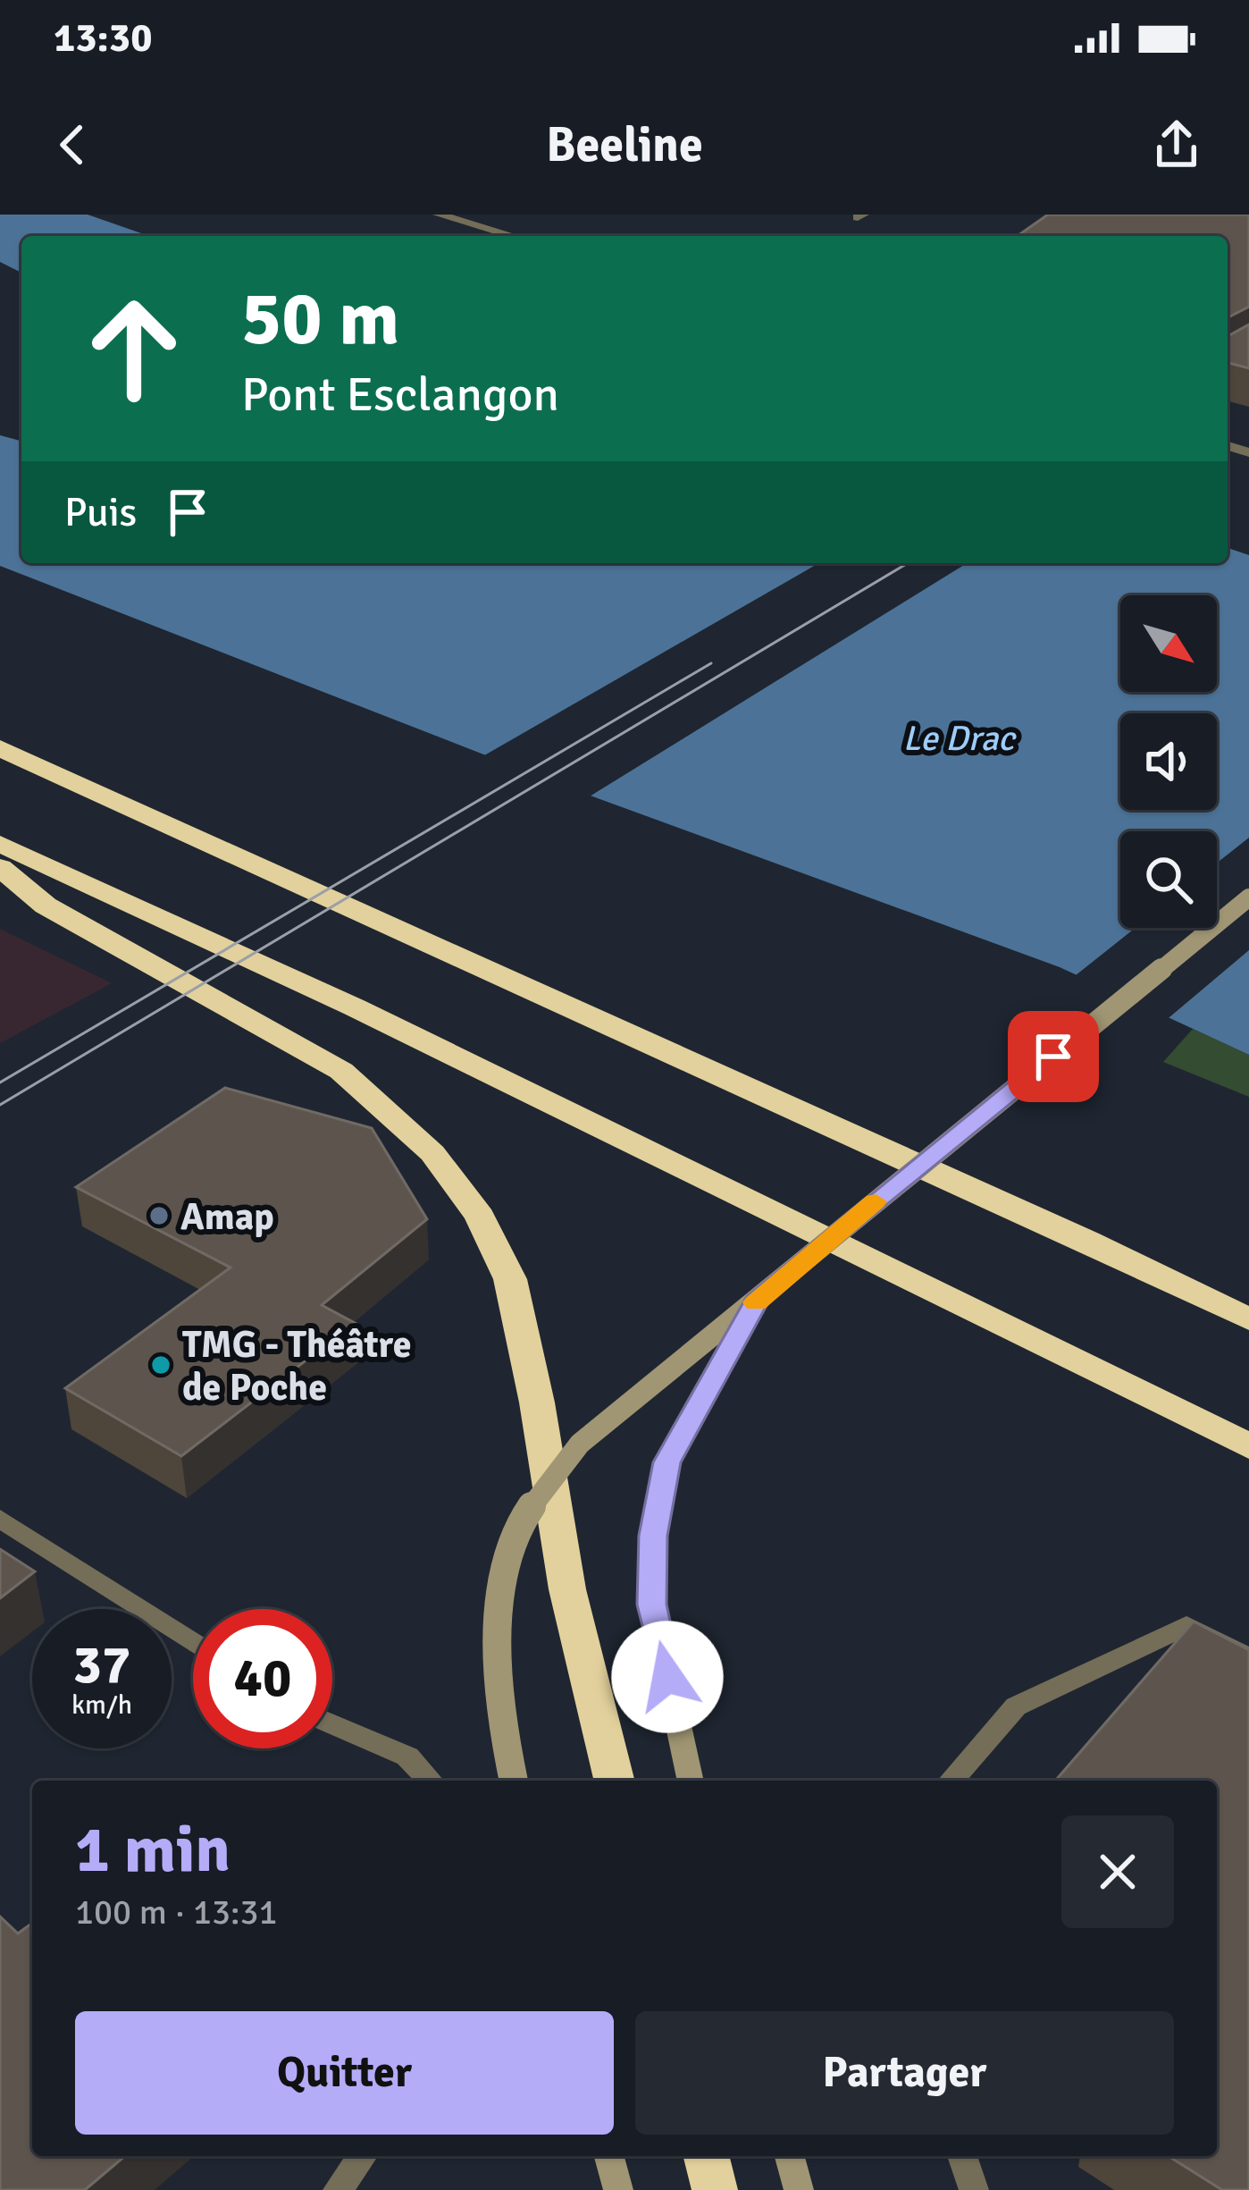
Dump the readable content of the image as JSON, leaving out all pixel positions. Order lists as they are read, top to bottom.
{
  "water": ["Le Drac"],
  "places": ["Amap", "TMG - Théâtre de Poche"],
  "north": "bottom right",
  "page": {
    "status": "13:30",
    "header": "Beeline",
    "turn": ["50 m", "Pont Esclangon"],
    "then": "Puis",
    "speed": "37 km/h",
    "limit": "40",
    "heading": ["1 min", "100 m · 13:31"],
    "buttons": ["Quitter", "Partager"]
  }
}
